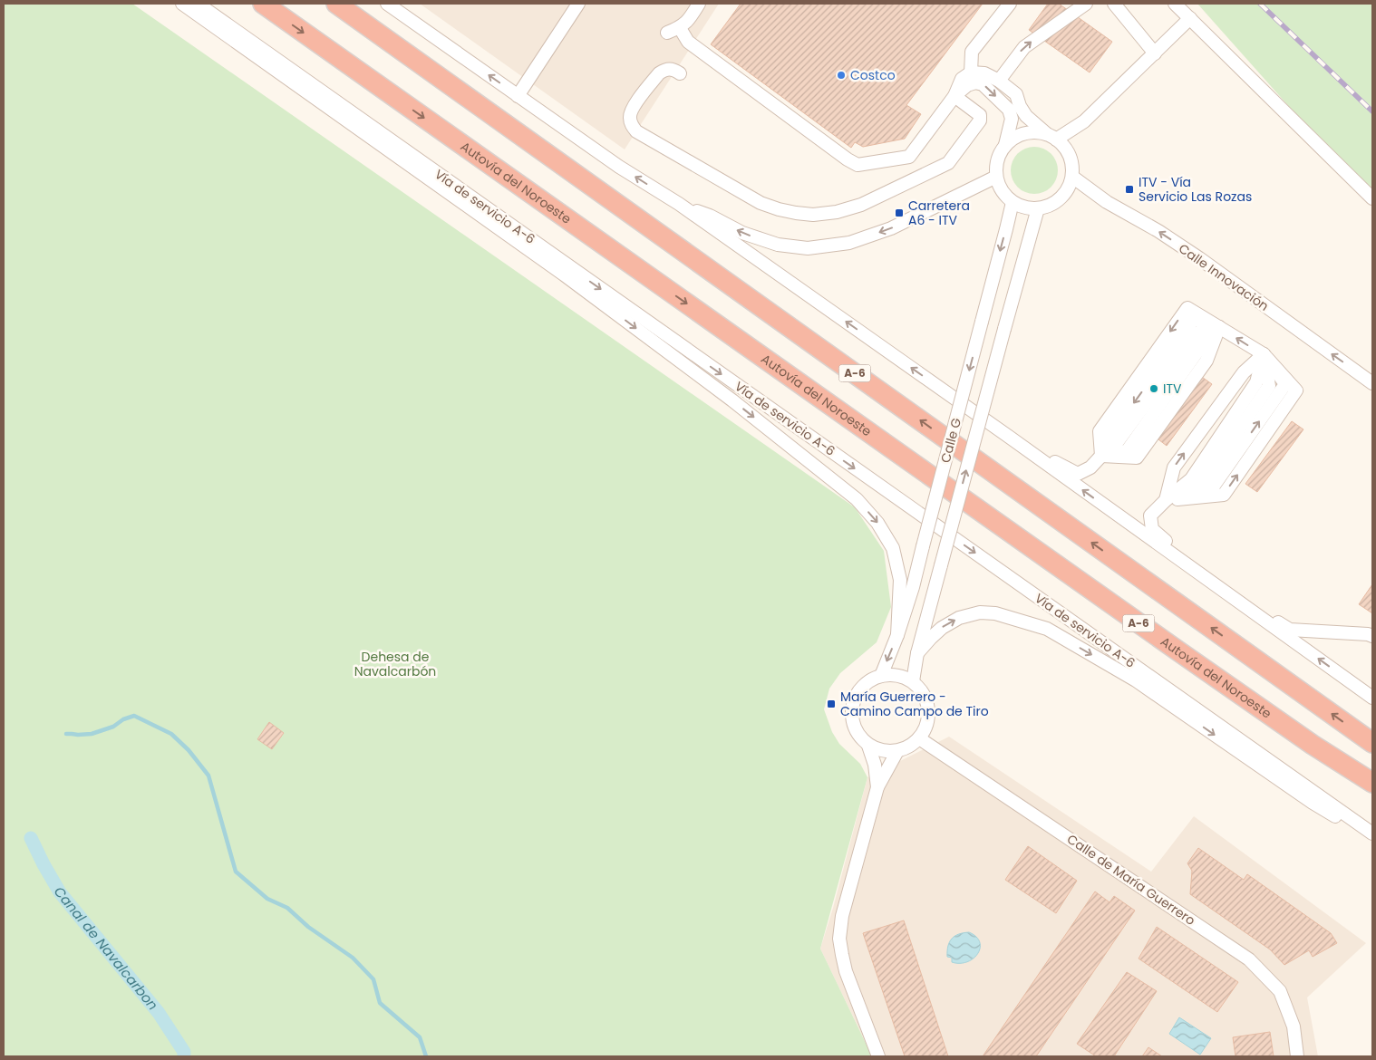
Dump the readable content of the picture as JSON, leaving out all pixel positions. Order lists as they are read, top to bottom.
{
  "streets": {
    "highway": ["Autovía del Noroeste", "A-6"],
    "street": [
      "Vía de servicio A-6",
      "Calle Innovación",
      "Calle G",
      "Calle de María Guerrero"
    ]
  },
  "crossings": [
    ["Calle Innovación", "Calle G"],
    ["Calle G", "Calle de María Guerrero"]
  ],
  "one_way": ["Calle Innovación"],
  "water": ["Canal de Navalcarbon"],
  "parks": ["Dehesa de Navalcarbón"],
  "places": {
    "other": ["Costco", "ITV"],
    "transit": ["ITV - Vía Servicio Las Rozas", "Carretera A6 - ITV", "María Guerrero - Camino Campo de Tiro"]
  }
}
